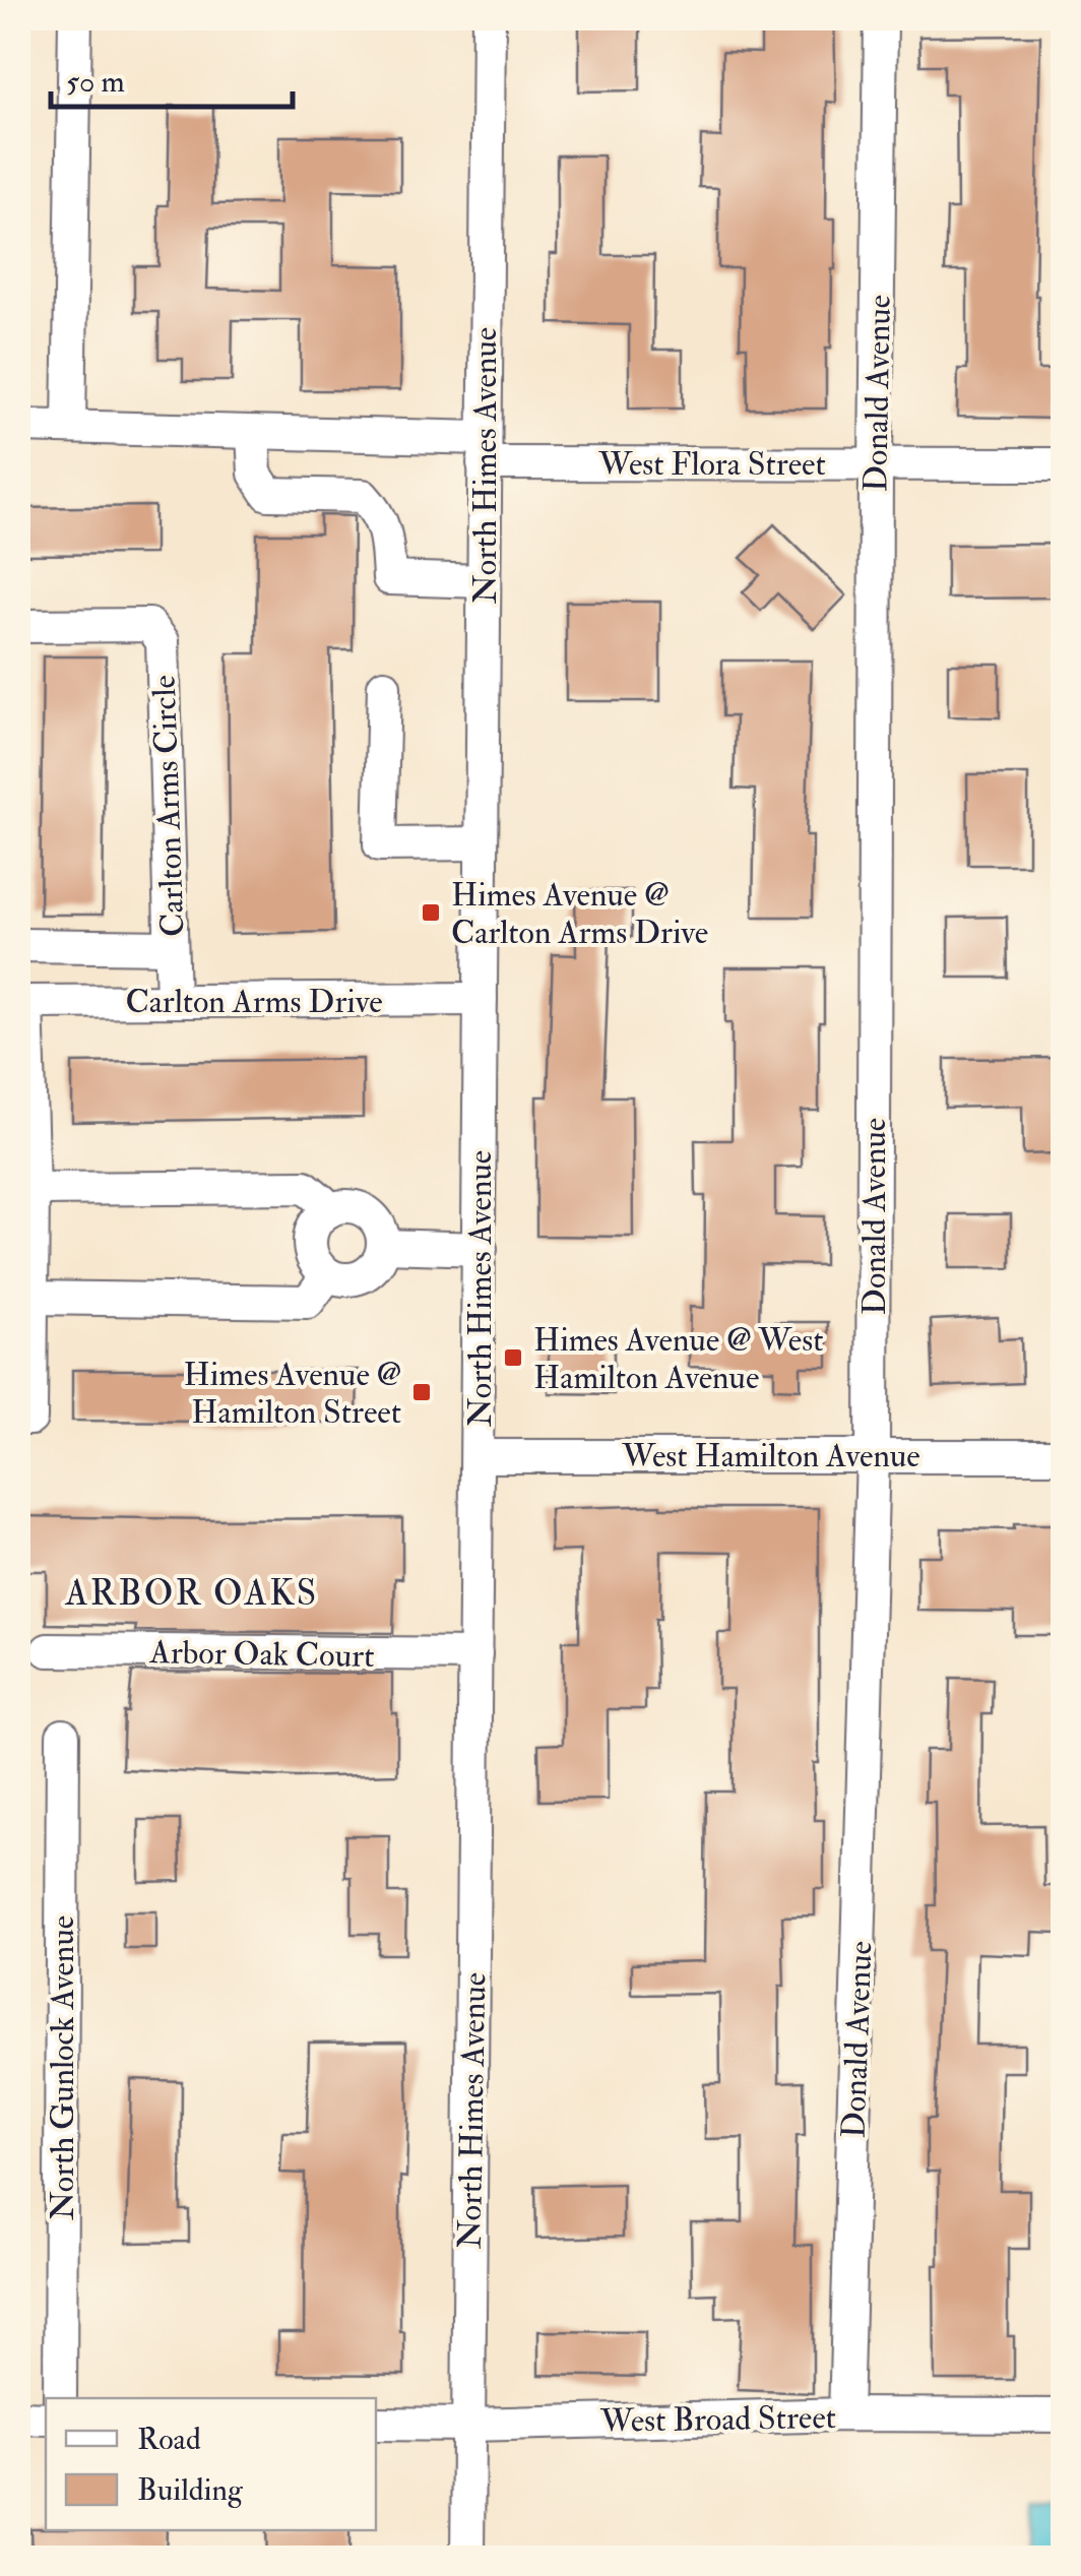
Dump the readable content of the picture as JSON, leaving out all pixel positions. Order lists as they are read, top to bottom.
{
  "streets": {
    "street": [
      "Donald Avenue",
      "West Flora Street",
      "North Himes Avenue",
      "Carlton Arms Circle",
      "Carlton Arms Drive",
      "West Hamilton Avenue",
      "Arbor Oak Court",
      "North Gunlock Avenue",
      "West Broad Street"
    ]
  },
  "crossings": [
    ["Donald Avenue", "West Flora Street"],
    ["Donald Avenue", "West Hamilton Avenue"],
    ["Donald Avenue", "West Broad Street"],
    ["West Flora Street", "North Himes Avenue"],
    ["North Himes Avenue", "Carlton Arms Drive"],
    ["North Himes Avenue", "West Hamilton Avenue"],
    ["North Himes Avenue", "Arbor Oak Court"],
    ["North Himes Avenue", "West Broad Street"],
    ["Carlton Arms Circle", "Carlton Arms Drive"]
  ],
  "districts": ["ARBOR OAKS"],
  "places": {
    "transit": ["Himes Avenue @ Carlton Arms Drive", "Himes Avenue @ West Hamilton Avenue", "Himes Avenue @ Hamilton Street"]
  },
  "legend": ["Road", "Building"],
  "scale_bar": "50 m"
}
